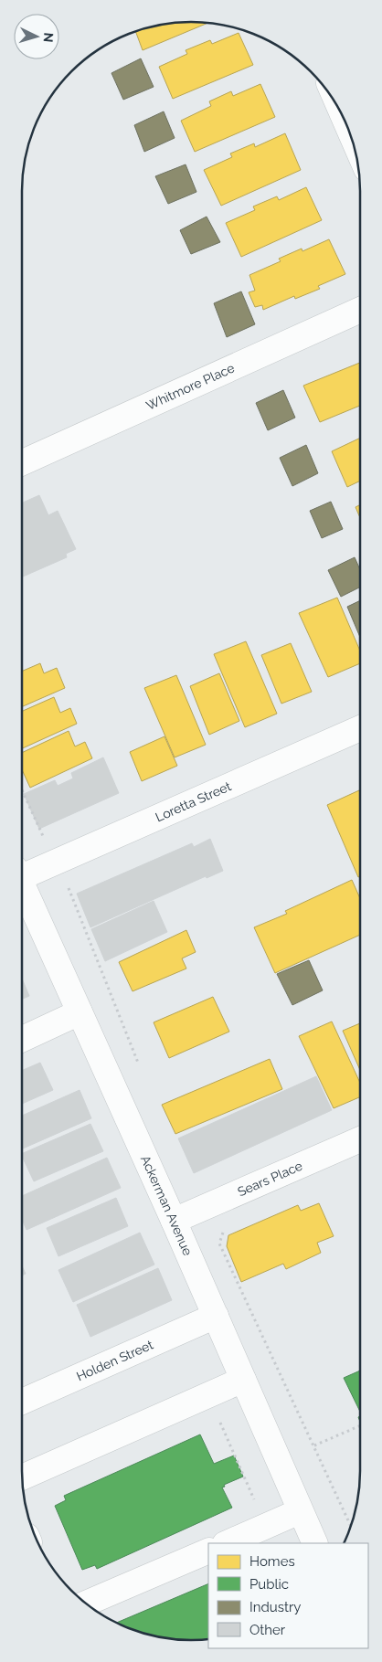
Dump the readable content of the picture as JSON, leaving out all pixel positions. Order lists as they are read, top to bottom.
{
  "streets": {
    "street": [
      "Whitmore Place",
      "Loretta Street",
      "Sears Place",
      "Ackerman Avenue",
      "Holden Street"
    ]
  },
  "crossings": [
    ["Sears Place", "Ackerman Avenue"],
    ["Ackerman Avenue", "Holden Street"]
  ],
  "legend": [
    "Homes",
    "Public",
    "Industry",
    "Other"
  ],
  "north": "right"
}
